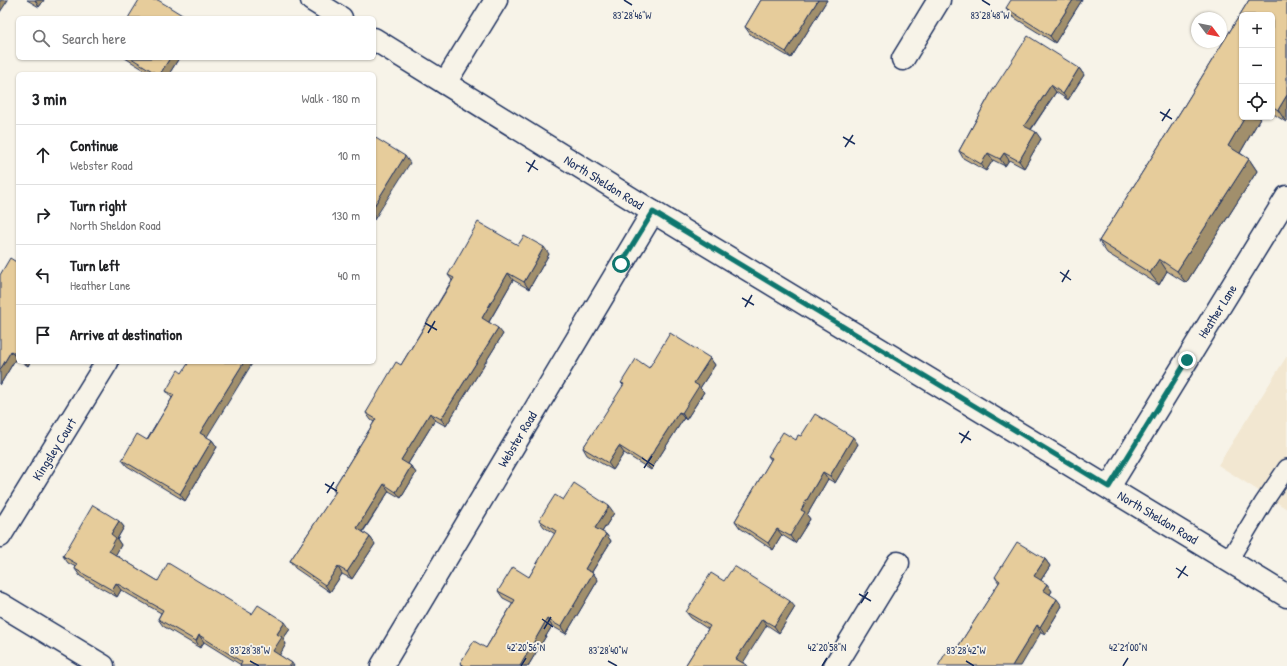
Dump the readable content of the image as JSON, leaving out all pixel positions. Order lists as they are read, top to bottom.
{
  "streets": {
    "street": [
      "North Sheldon Road",
      "Heather Lane",
      "Webster Road",
      "Kingsley Court"
    ]
  },
  "crossings": [
    ["North Sheldon Road", "Heather Lane"],
    ["North Sheldon Road", "Webster Road"]
  ],
  "north": "bottom right",
  "page": {
    "map_buttons": ["+", "−"],
    "search": "Search here",
    "heading": ["3 min", "Walk · 180 m"],
    "list": [
      ["Continue", "Webster Road", "10 m"],
      ["Turn right", "North Sheldon Road", "130 m"],
      ["Turn left", "Heather Lane", "40 m"],
      "Arrive at destination"
    ]
  },
  "coordinates": [
    "83°28'46\"W",
    "83°28'48\"W",
    "42°20'56\"N",
    "42°20'58\"N",
    "42°21'00\"N",
    "83°28'38\"W",
    "83°28'40\"W",
    "83°28'42\"W"
  ]
}
